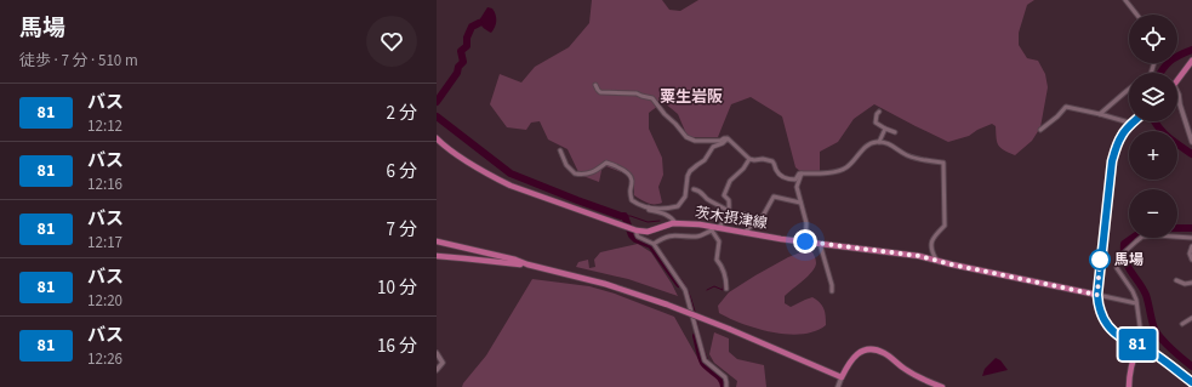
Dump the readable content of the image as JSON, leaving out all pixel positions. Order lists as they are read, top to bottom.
{
  "streets": {
    "main road": ["茨木摂津線"]
  },
  "districts": ["粟生岩阪"],
  "places": ["馬場"],
  "lines": ["bus line 81"],
  "page": {
    "heading": ["馬場", "徒歩 · 7 分 · 510 m"],
    "on_map": "81",
    "map_buttons": ["+", "−"],
    "list": [
      {
        "mark": "81",
        "name": "バス",
        "note": "12:12",
        "value": "2 分"
      },
      {
        "mark": "81",
        "name": "バス",
        "note": "12:16",
        "value": "6 分"
      },
      {
        "mark": "81",
        "name": "バス",
        "note": "12:17",
        "value": "7 分"
      },
      {
        "mark": "81",
        "name": "バス",
        "note": "12:20",
        "value": "10 分"
      },
      {
        "mark": "81",
        "name": "バス",
        "note": "12:26",
        "value": "16 分"
      }
    ]
  }
}
